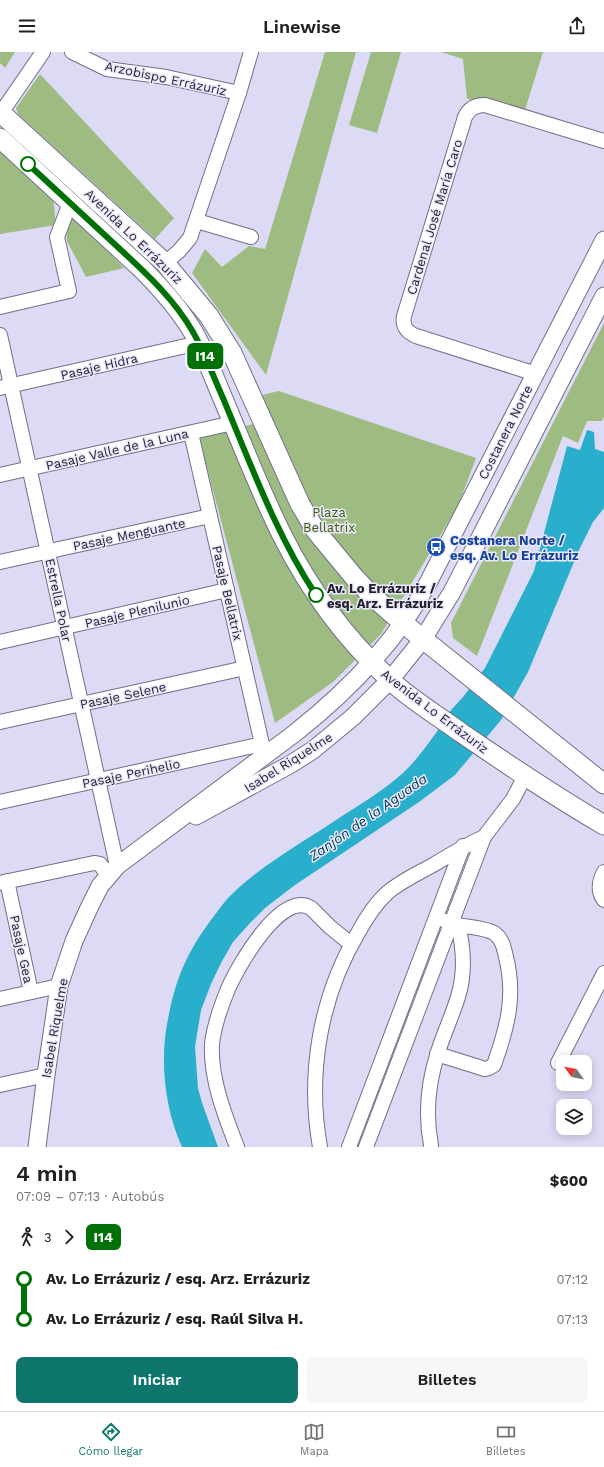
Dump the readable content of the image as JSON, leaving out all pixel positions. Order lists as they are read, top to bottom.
{
  "streets": {
    "main road": ["Avenida Lo Errázuriz"],
    "street": [
      "Arzobispo Errázuriz",
      "Cardenal José María Caro",
      "Pasaje Hidra",
      "Costanera Norte",
      "Pasaje Valle de la Luna",
      "Pasaje Menguante",
      "Pasaje Bellatrix",
      "Estrella Polar",
      "Pasaje Plenilunio",
      "Pasaje Selene",
      "Isabel Riquelme",
      "Pasaje Perihelio",
      "Pasaje Gea"
    ]
  },
  "crossings": [
    ["Arzobispo Errázuriz", "Avenida Lo Errázuriz"],
    ["Cardenal José María Caro", "Costanera Norte"],
    ["Avenida Lo Errázuriz", "Pasaje Hidra"],
    ["Avenida Lo Errázuriz", "Costanera Norte"],
    ["Avenida Lo Errázuriz", "Pasaje Valle de la Luna"],
    ["Avenida Lo Errázuriz", "Isabel Riquelme"],
    ["Pasaje Hidra", "Estrella Polar"],
    ["Costanera Norte", "Isabel Riquelme"],
    ["Pasaje Valle de la Luna", "Pasaje Bellatrix"],
    ["Pasaje Valle de la Luna", "Estrella Polar"],
    ["Pasaje Menguante", "Pasaje Bellatrix"],
    ["Pasaje Menguante", "Estrella Polar"],
    ["Pasaje Bellatrix", "Pasaje Plenilunio"],
    ["Pasaje Bellatrix", "Pasaje Selene"],
    ["Pasaje Bellatrix", "Isabel Riquelme"],
    ["Pasaje Bellatrix", "Pasaje Perihelio"],
    ["Estrella Polar", "Pasaje Plenilunio"],
    ["Estrella Polar", "Pasaje Selene"],
    ["Estrella Polar", "Isabel Riquelme"],
    ["Estrella Polar", "Pasaje Perihelio"],
    ["Isabel Riquelme", "Pasaje Perihelio"]
  ],
  "water": ["Zanjón de la Aguada"],
  "parks": ["Plaza Bellatrix"],
  "places": {
    "bus stop": ["Costanera Norte / esq. Av. Lo Errázuriz"],
    "other": ["Av. Lo Errázuriz / esq. Arz. Errázuriz"]
  },
  "lines": ["bus line I14"],
  "north": "top left",
  "page": {
    "header": "Linewise",
    "on_map": "I14",
    "heading": ["4 min", "07:09 – 07:13 · Autobús", "$600"],
    "legs": ["3", "I14"],
    "list": [
      {
        "name": "Av. Lo Errázuriz / esq. Arz. Errázuriz",
        "value": "07:12"
      },
      {
        "name": "Av. Lo Errázuriz / esq. Raúl Silva H.",
        "value": "07:13"
      }
    ],
    "buttons": ["Iniciar", "Billetes"],
    "tabs": ["Cómo llegar", "Mapa", "Billetes"]
  }
}
